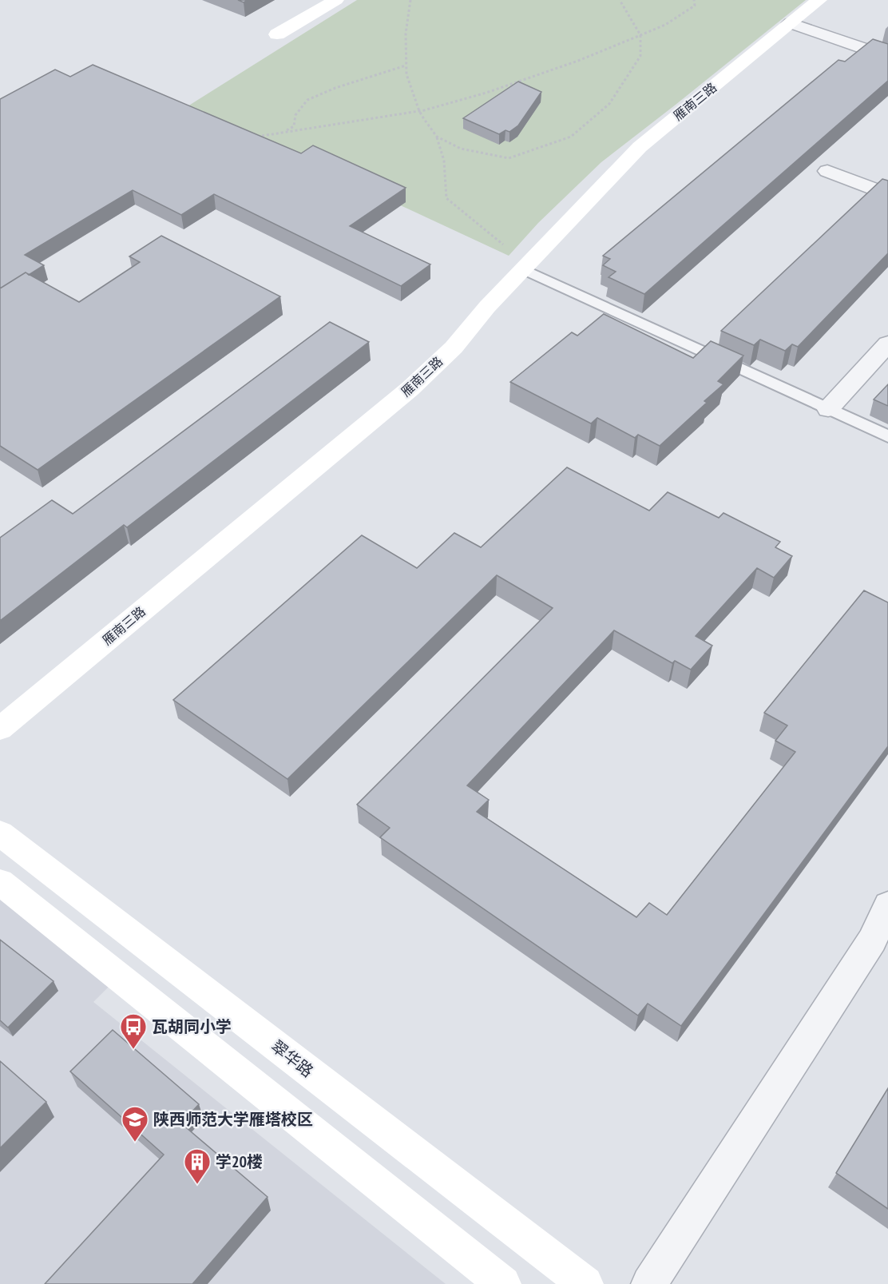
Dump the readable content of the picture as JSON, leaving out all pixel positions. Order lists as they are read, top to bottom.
{
  "streets": {
    "street": ["雁南三路", "翠华路"]
  },
  "places": {
    "bus stop": ["瓦胡同小学"],
    "school or university": ["陕西师范大学雁塔校区"],
    "building": ["学20楼"]
  }
}
